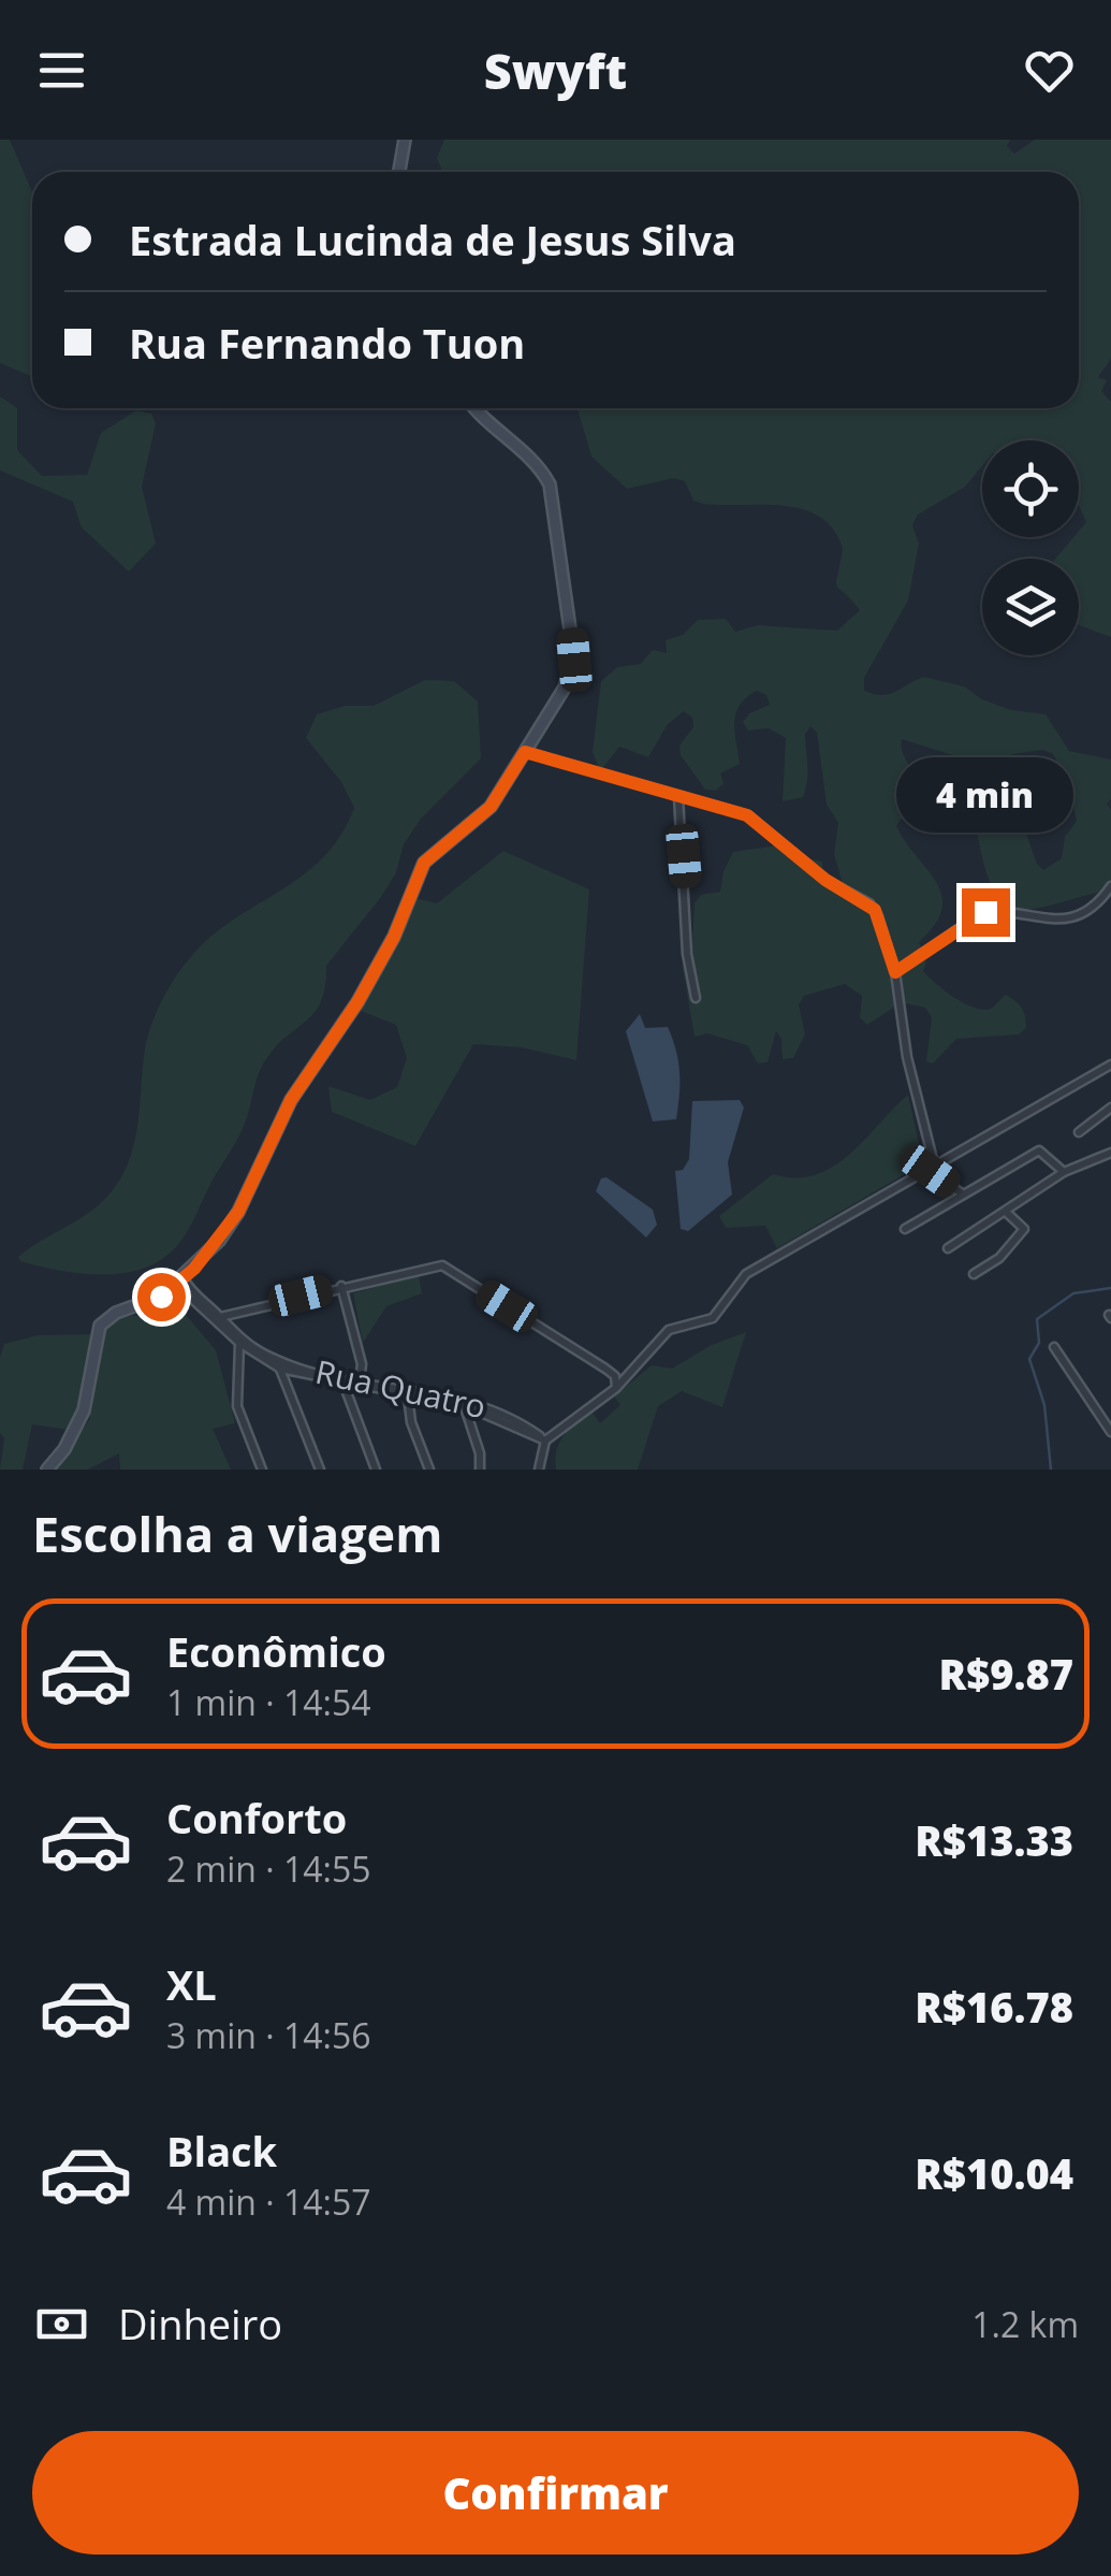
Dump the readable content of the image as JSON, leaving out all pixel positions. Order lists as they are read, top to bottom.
{
  "streets": {
    "street": ["Rua Quatro"]
  },
  "page": {
    "header": "Swyft",
    "banner": ["Estrada Lucinda de Jesus Silva", "Rua Fernando Tuon"],
    "bubble": "4 min",
    "heading": "Escolha a viagem",
    "list": [
      {
        "name": "Econômico",
        "note": "1 min · 14:54",
        "value": "R$9.87"
      },
      {
        "name": "Conforto",
        "note": "2 min · 14:55",
        "value": "R$13.33"
      },
      {
        "name": "XL",
        "note": "3 min · 14:56",
        "value": "R$16.78"
      },
      {
        "name": "Black",
        "note": "4 min · 14:57",
        "value": "R$10.04"
      }
    ],
    "pay": ["Dinheiro", "1.2 km"],
    "buttons": "Confirmar"
  }
}
